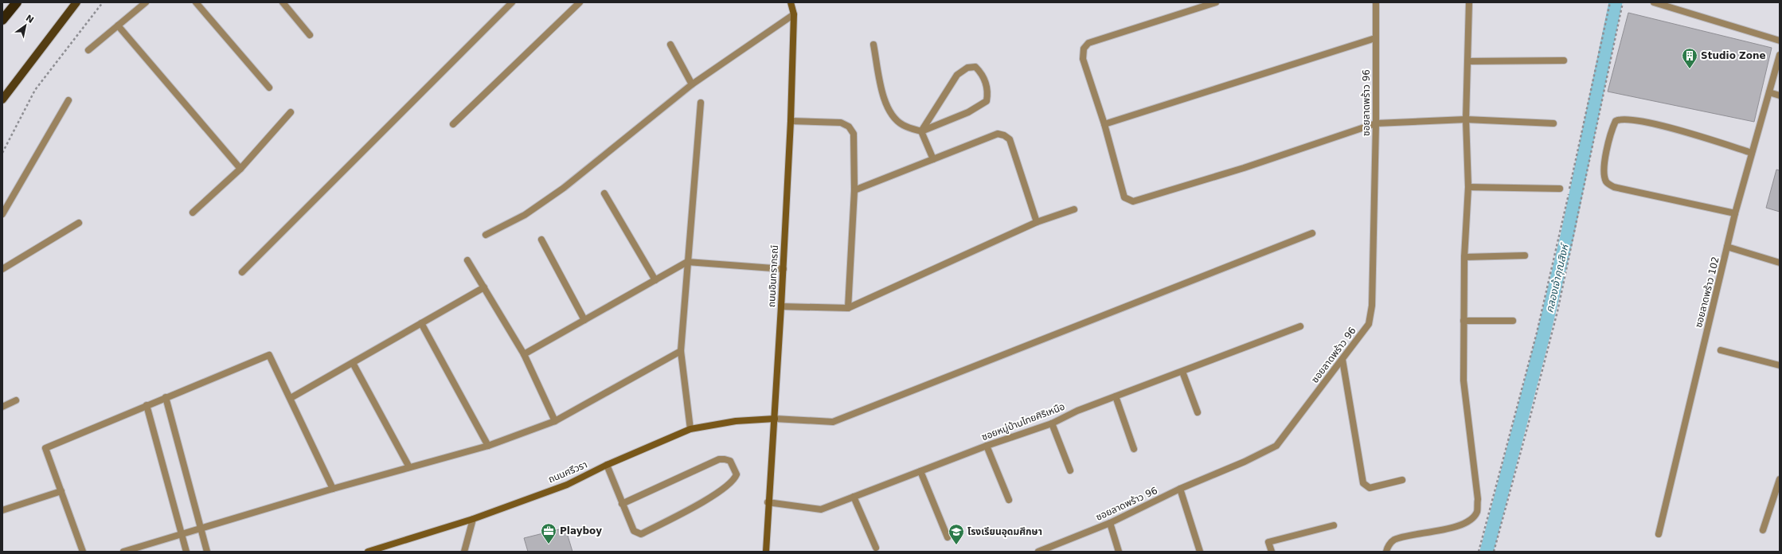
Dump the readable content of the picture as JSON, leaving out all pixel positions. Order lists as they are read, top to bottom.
{
  "streets": {
    "street": [
      "ซอยลาดพร้าว 96",
      "ถนนอินทราภรณ์",
      "ซอยลาดพร้าว 102",
      "ซอยหมู่บ้านไทยศิริเหนือ",
      "ถนนศรีวรา"
    ]
  },
  "crossings": [
    ["ถนนอินทราภรณ์", "ซอยหมู่บ้านไทยศิริเหนือ"],
    ["ถนนอินทราภรณ์", "ถนนศรีวรา"]
  ],
  "water": ["คลองเจ้าคุณสิงห์"],
  "places": {
    "building": ["Studio Zone"],
    "office": ["Playboy"],
    "school or university": ["โรงเรียนอุดมศึกษา"]
  },
  "north": "top right"
}
